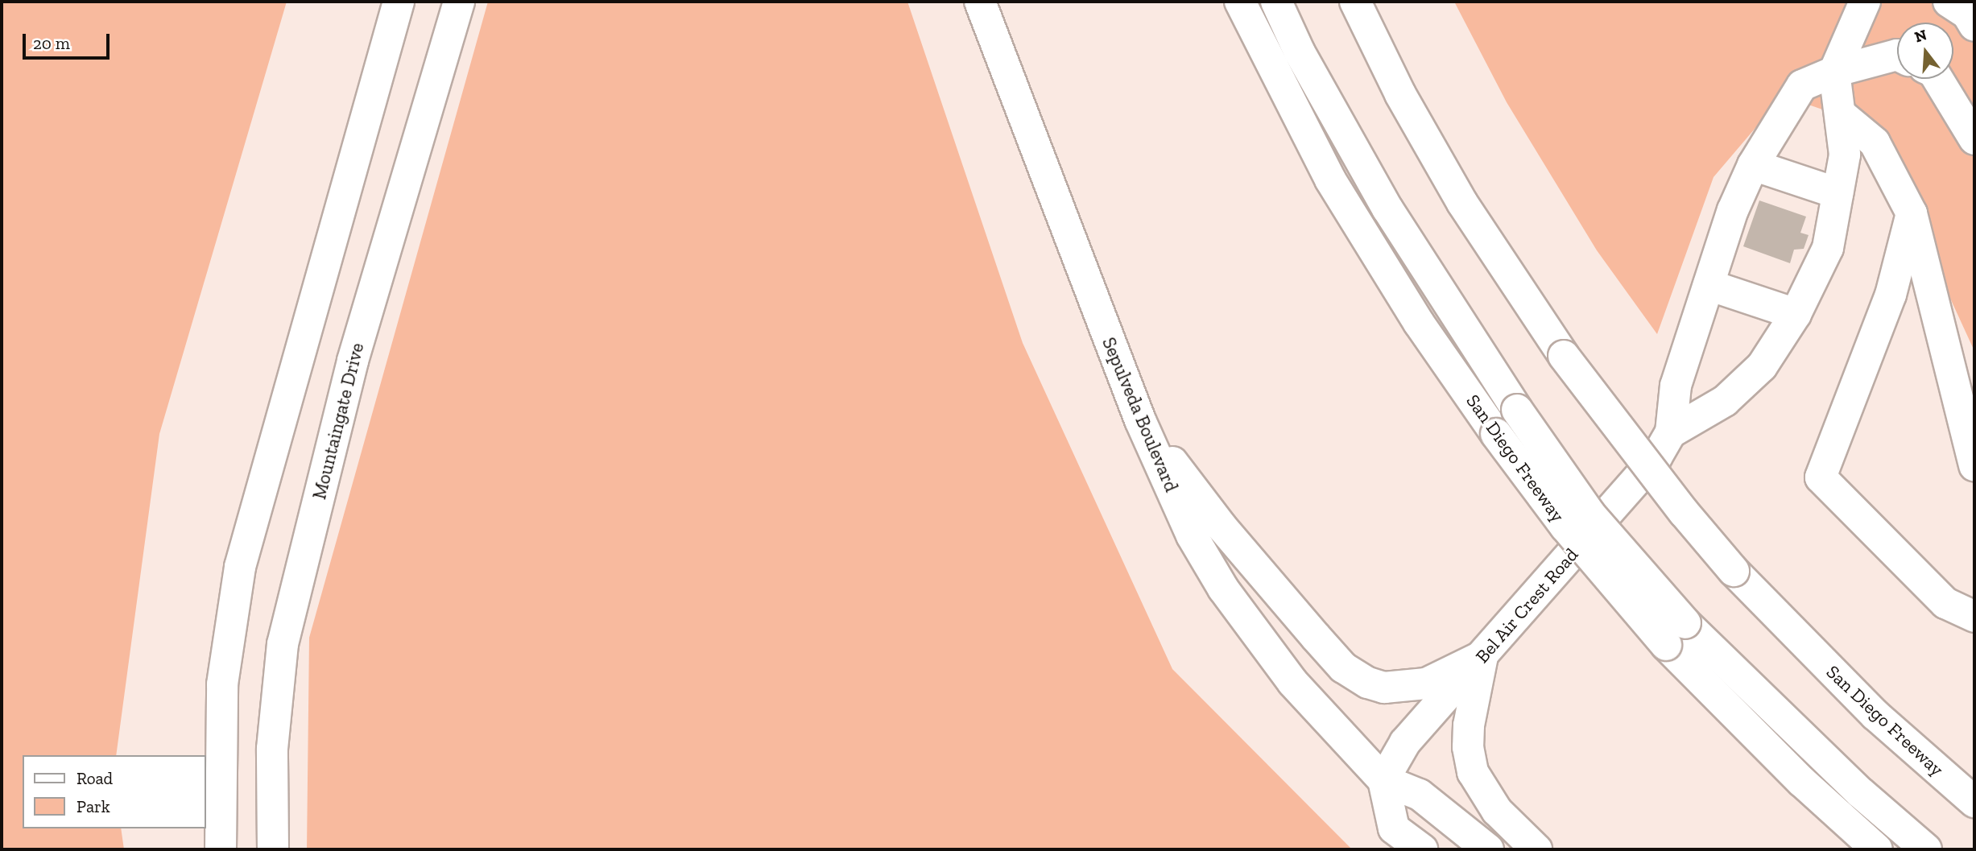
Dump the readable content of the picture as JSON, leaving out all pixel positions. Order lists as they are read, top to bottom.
{
  "streets": {
    "main road": [
      "Sepulveda Boulevard",
      "Mountaingate Drive",
      "San Diego Freeway",
      "Bel Air Crest Road"
    ]
  },
  "crossings": [
    ["Sepulveda Boulevard", "Bel Air Crest Road"]
  ],
  "legend": ["Road", "Park"],
  "scale_bar": "20 m",
  "north": "top"
}
